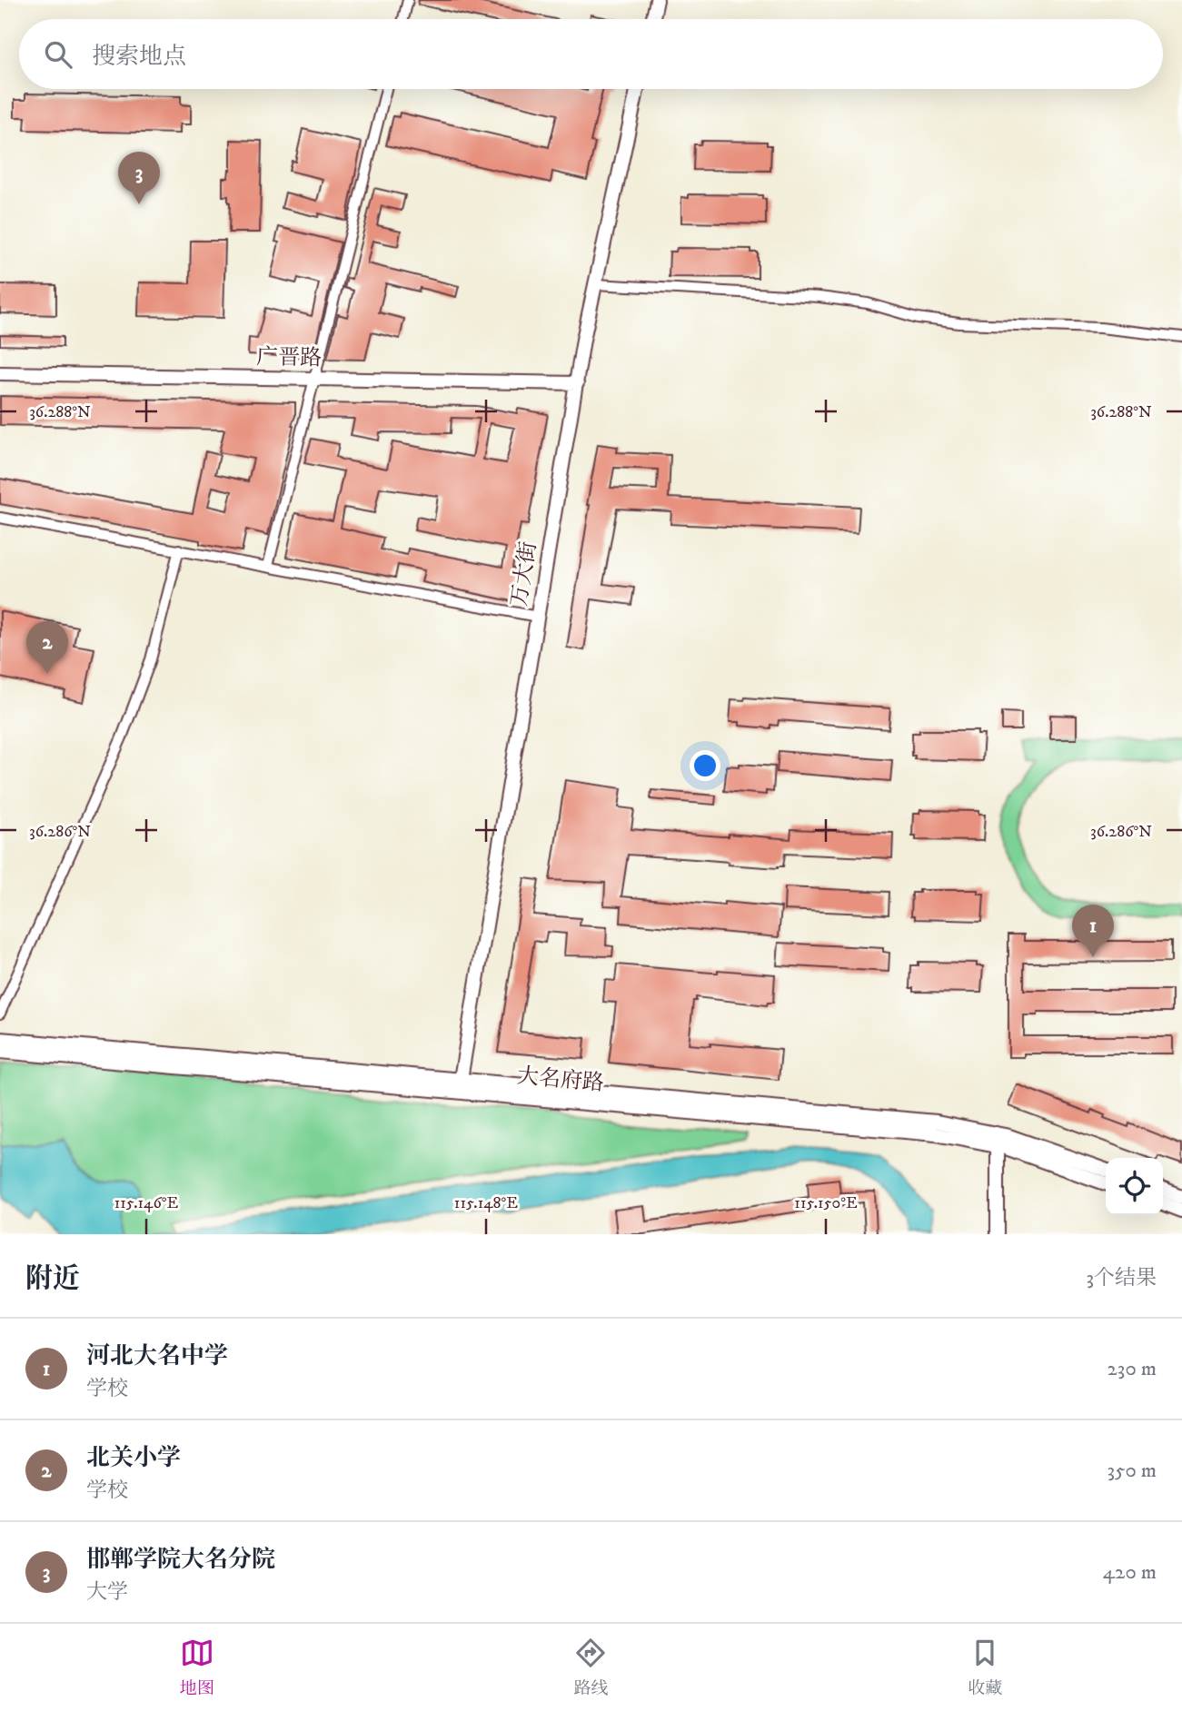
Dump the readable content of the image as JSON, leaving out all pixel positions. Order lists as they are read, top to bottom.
{
  "streets": {
    "street": ["广晋路", "万大街", "大名府路"]
  },
  "crossings": [
    ["广晋路", "万大街"],
    ["万大街", "大名府路"]
  ],
  "page": {
    "search": "搜索地点",
    "pins": ["3", "2", "1"],
    "heading": ["附近", "3个结果"],
    "list": [
      {
        "mark": "1",
        "name": "河北大名中学",
        "note": "学校",
        "value": "230 m"
      },
      {
        "mark": "2",
        "name": "北关小学",
        "note": "学校",
        "value": "350 m"
      },
      {
        "mark": "3",
        "name": "邯郸学院大名分院",
        "note": "大学",
        "value": "420 m"
      }
    ],
    "nav": ["地图", "路线", "收藏"]
  },
  "coordinates": [
    "36.288°N",
    "36.286°N",
    "115.146°E",
    "115.148°E",
    "115.150°E"
  ]
}
